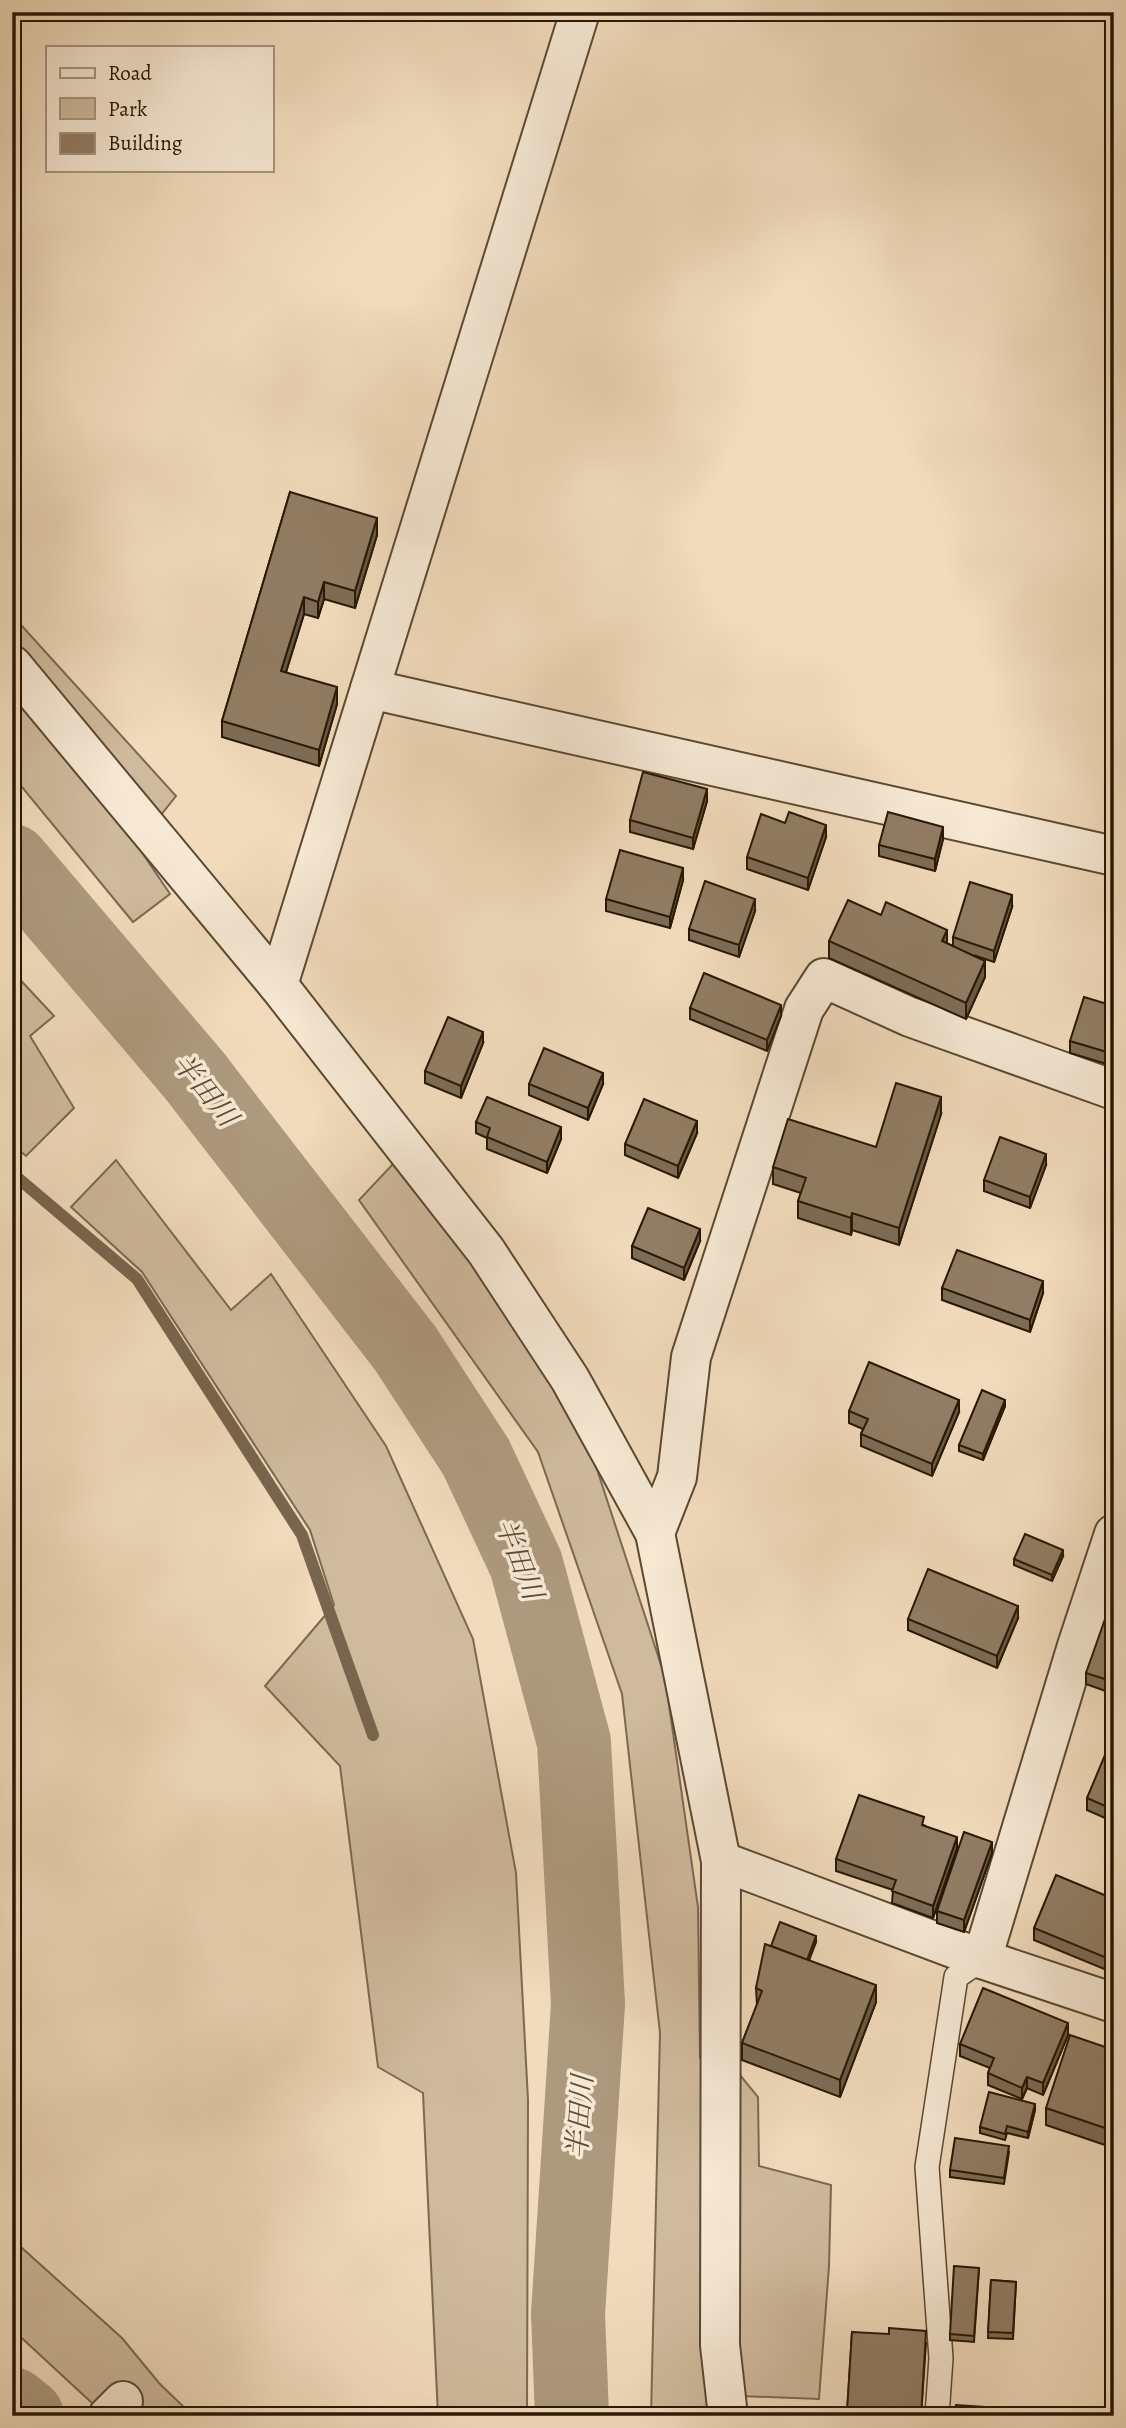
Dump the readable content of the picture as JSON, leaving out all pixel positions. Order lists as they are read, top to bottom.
{
  "water": ["半田川"],
  "legend": ["Road", "Park", "Building"]
}
